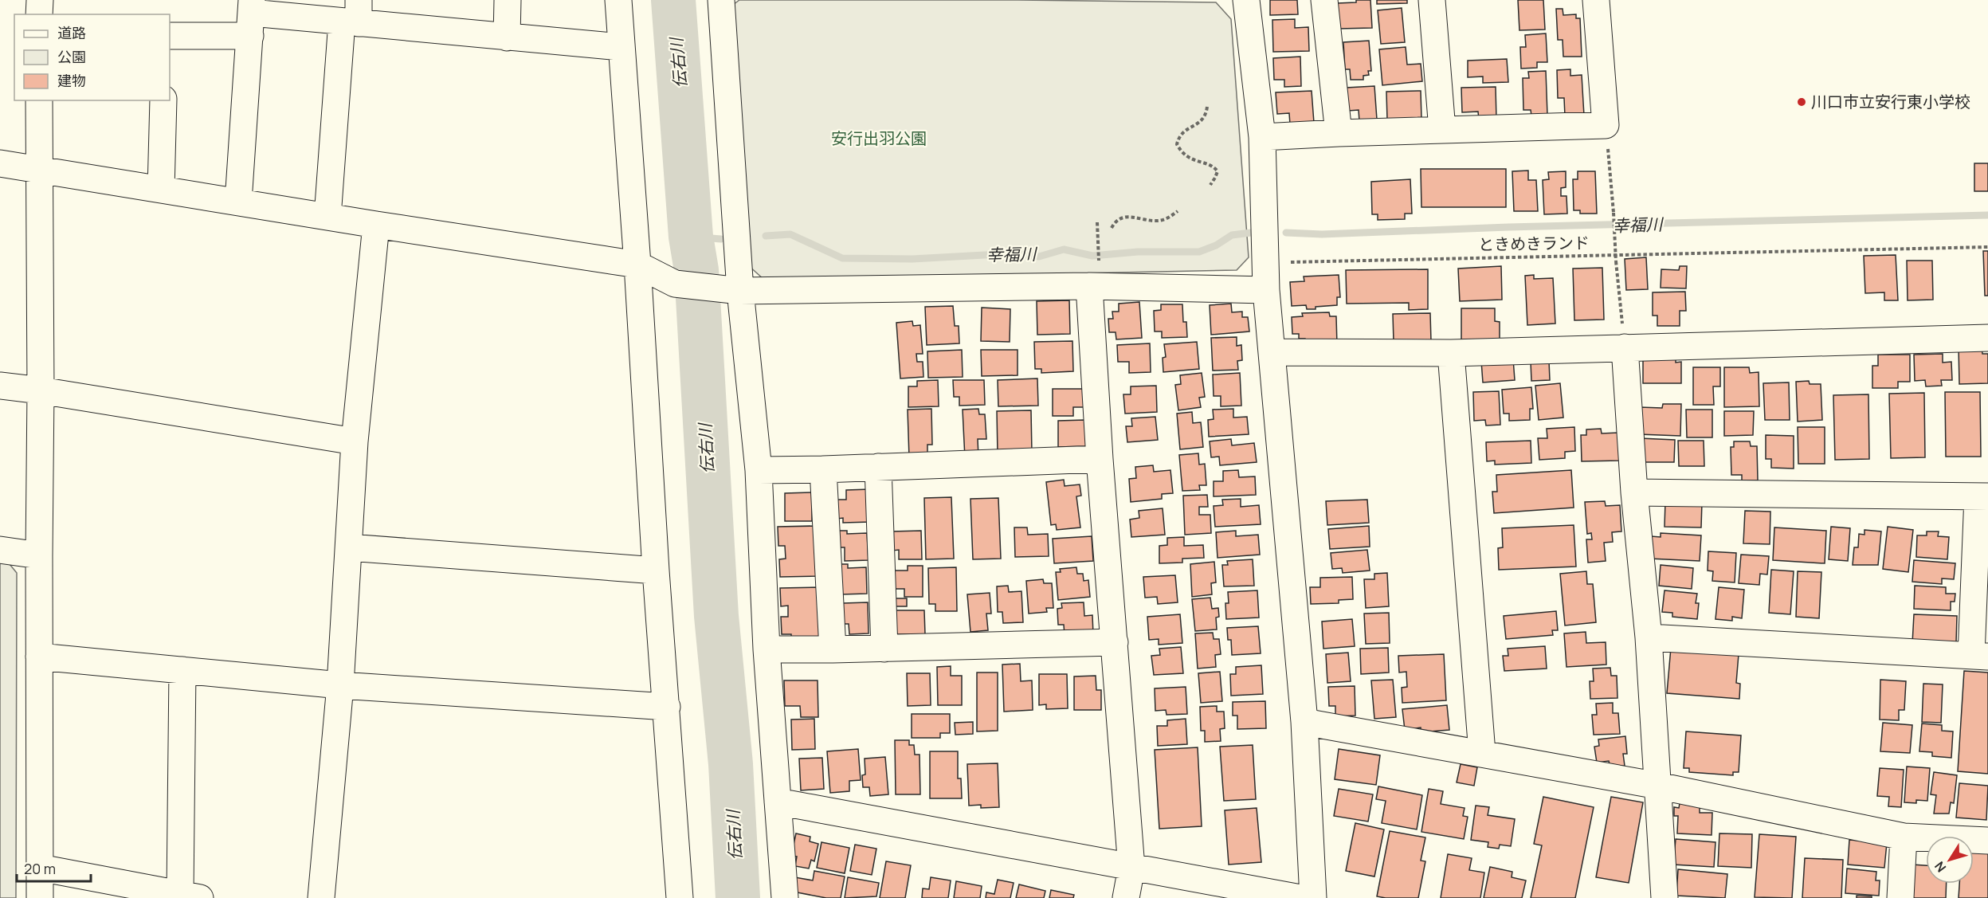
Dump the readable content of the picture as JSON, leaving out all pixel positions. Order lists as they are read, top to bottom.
{
  "streets": {
    "path": ["ときめきランド"]
  },
  "water": ["伝右川", "幸福川"],
  "parks": ["安行出羽公園"],
  "places": ["川口市立安行東小学校"],
  "legend": ["道路", "公園", "建物"],
  "scale_bar": "20 m",
  "north": "bottom left"
}
